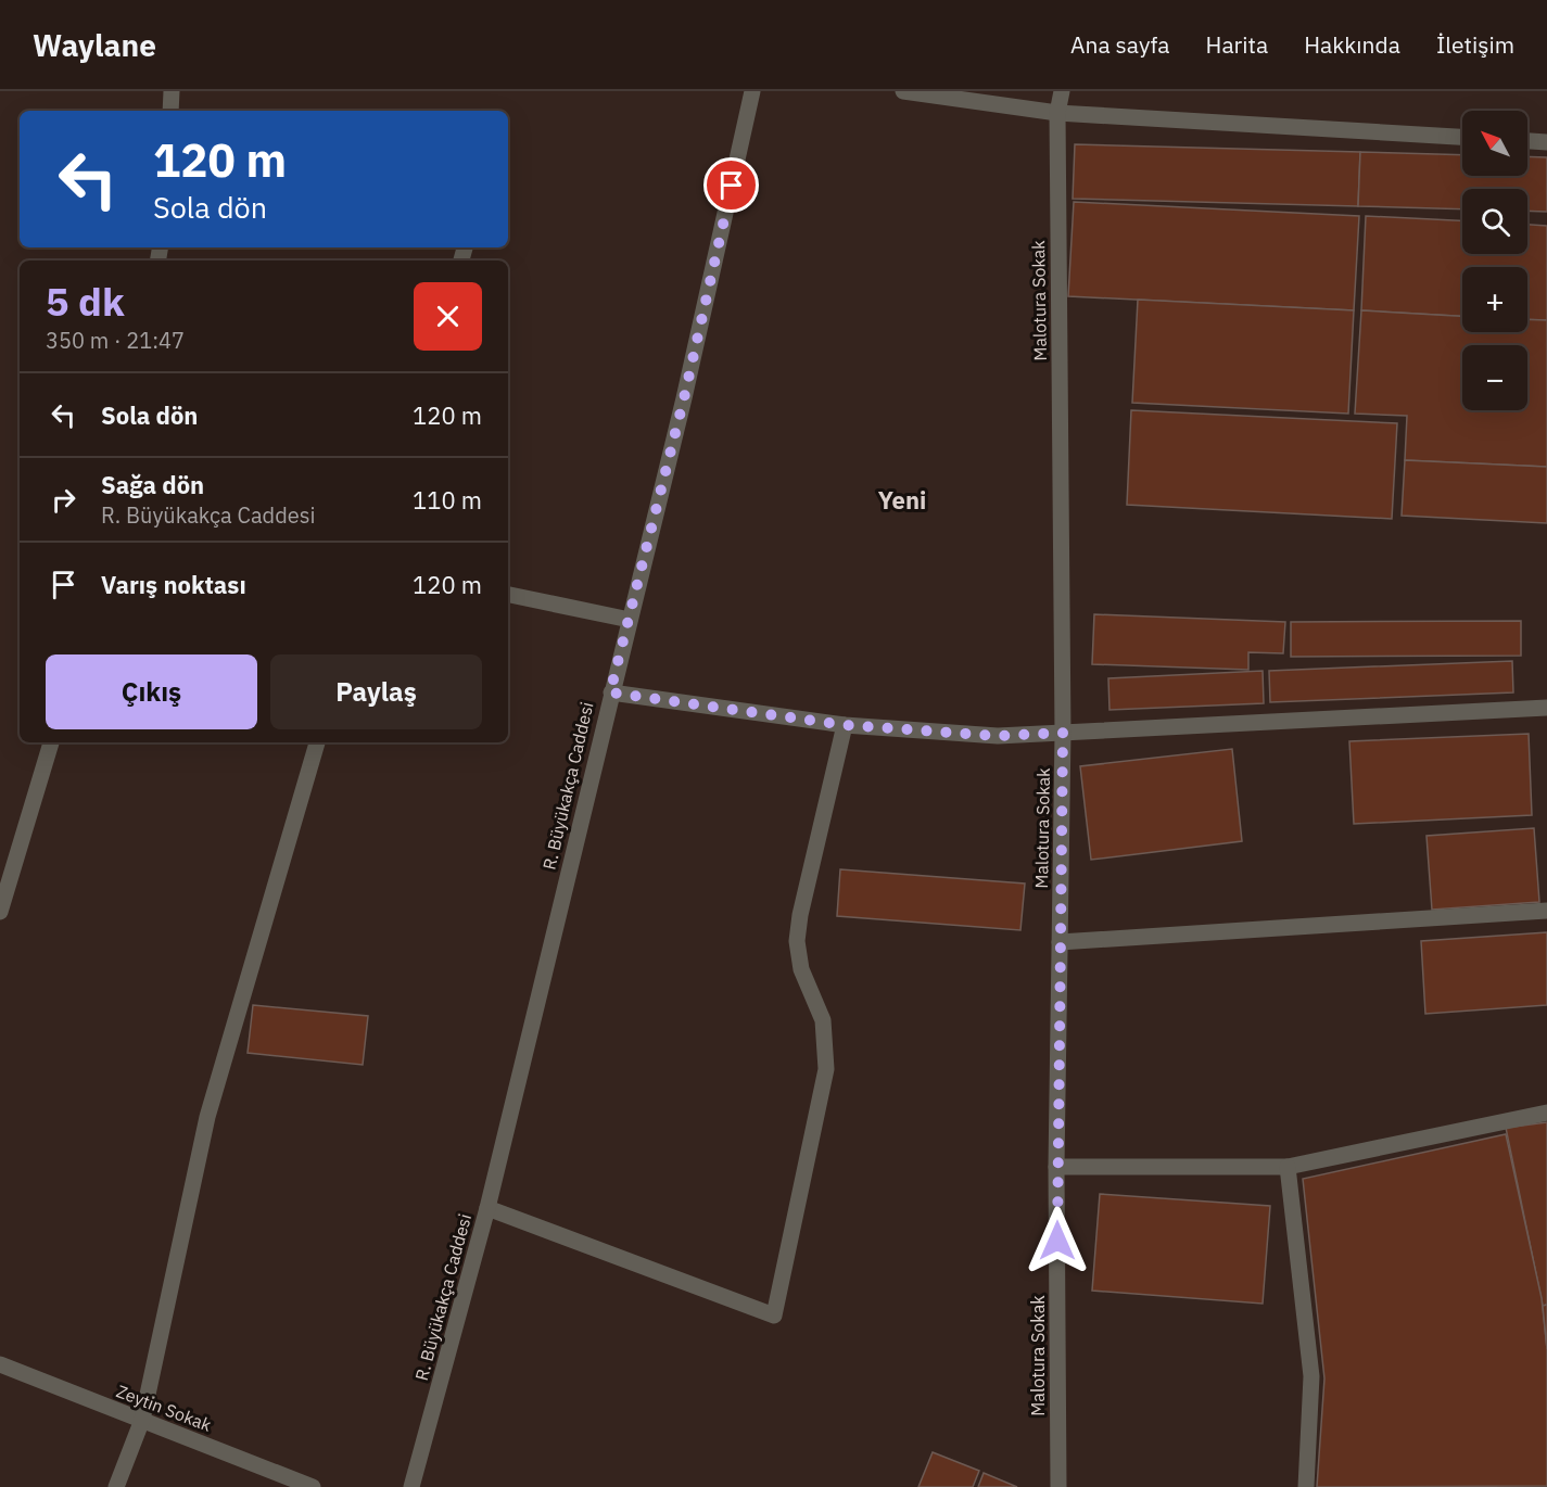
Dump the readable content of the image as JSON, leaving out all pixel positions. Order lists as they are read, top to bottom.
{
  "streets": {
    "street": ["Malotura Sokak", "R. Büyükakça Caddesi", "Zeytin Sokak"]
  },
  "districts": ["Yeni"],
  "north": "top left",
  "page": {
    "header": "Waylane",
    "nav": [
      "Ana sayfa",
      "Harita",
      "Hakkında",
      "İletişim"
    ],
    "map_buttons": ["+", "−"],
    "turn": ["120 m", "Sola dön"],
    "heading": ["5 dk", "350 m · 21:47"],
    "list": [
      {
        "name": "Sola dön",
        "value": "120 m"
      },
      {
        "name": "Sağa dön",
        "note": "R. Büyükakça Caddesi",
        "value": "110 m"
      },
      {
        "name": "Varış noktası",
        "value": "120 m"
      }
    ],
    "buttons": ["Çıkış", "Paylaş"]
  }
}
